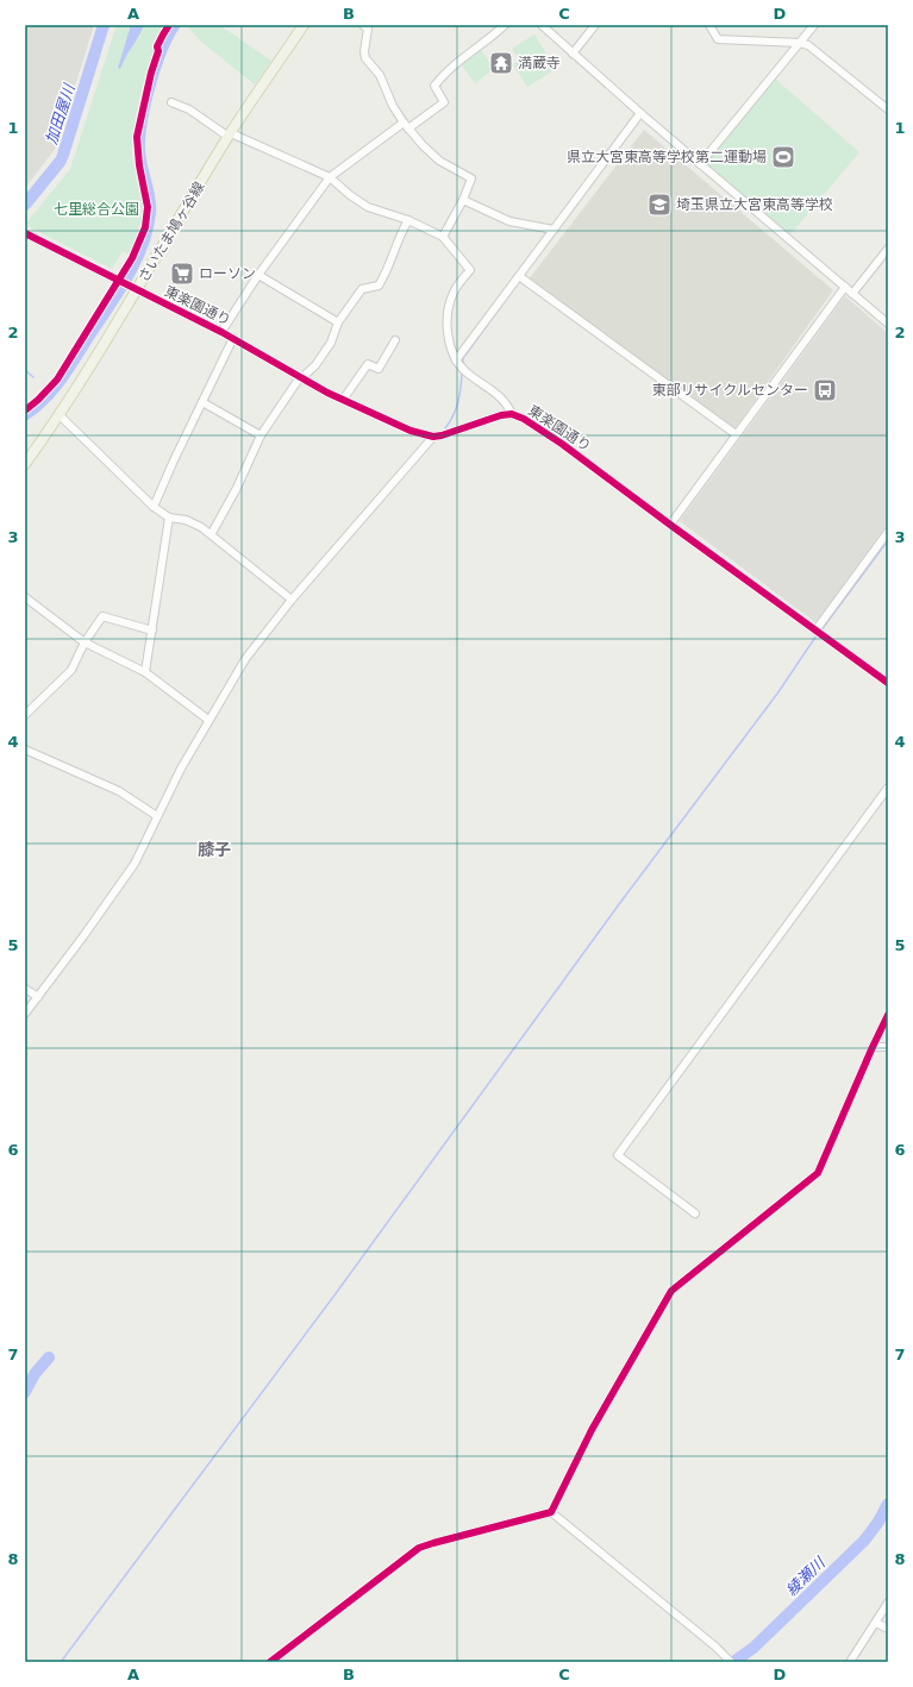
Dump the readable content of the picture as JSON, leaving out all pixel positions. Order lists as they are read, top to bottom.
{
  "streets": {
    "main road": ["さいたま鳩ヶ谷線"],
    "street": ["東楽園通り"]
  },
  "crossings": [
    ["さいたま鳩ヶ谷線", "東楽園通り"]
  ],
  "districts": ["膝子"],
  "water": ["加田屋川", "綾瀬川"],
  "parks": ["七里総合公園"],
  "places": {
    "temple": ["満蔵寺"],
    "sports": ["県立大宮東高等学校第二運動場"],
    "school or university": ["埼玉県立大宮東高等学校"],
    "supermarket": ["ローソン"],
    "bus stop": ["東部リサイクルセンター"]
  },
  "grid": {
    "columns": [
      "A",
      "B",
      "C",
      "D"
    ],
    "rows": [
      "1",
      "2",
      "3",
      "4",
      "5",
      "6",
      "7",
      "8"
    ]
  }
}
